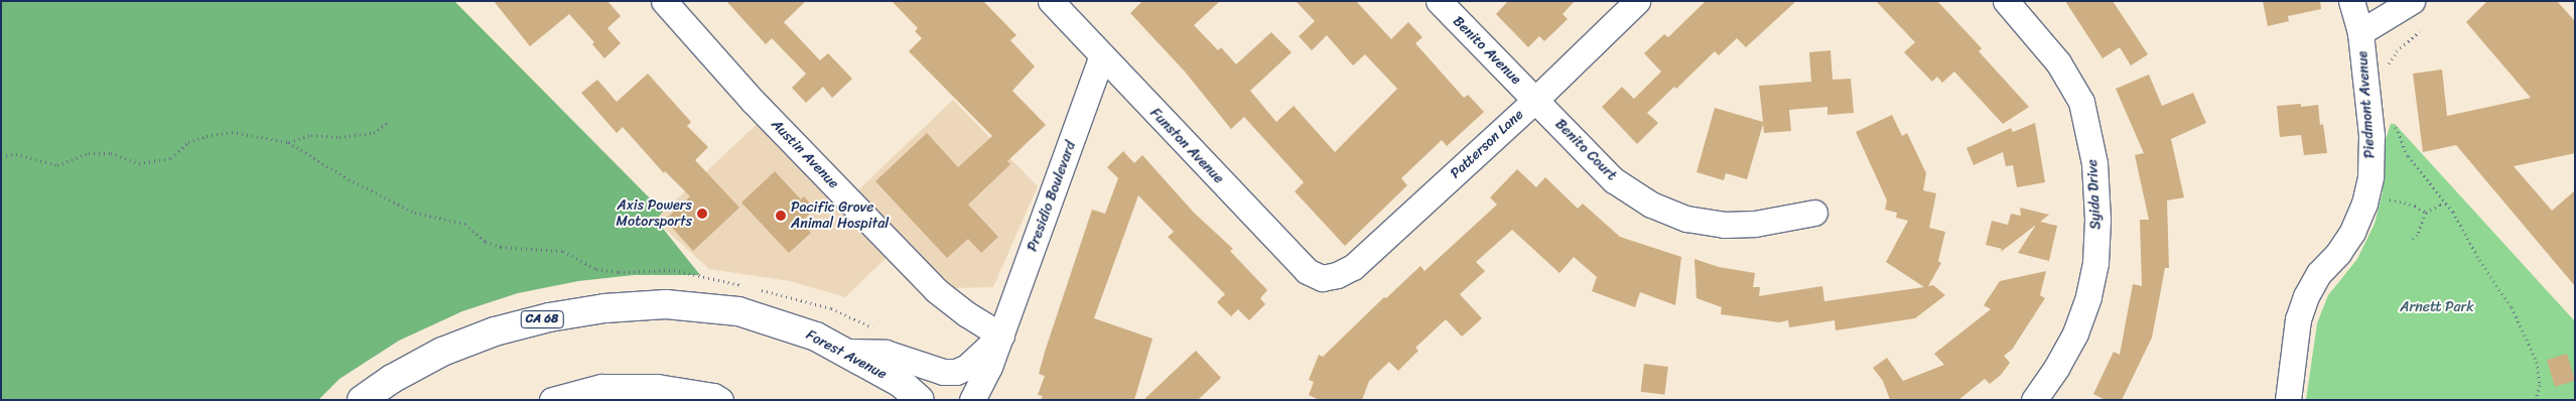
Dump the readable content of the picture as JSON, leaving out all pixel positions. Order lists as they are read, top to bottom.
{
  "streets": {
    "main road": ["CA 68", "Forest Avenue"],
    "street": [
      "Benito Avenue",
      "Piedmont Avenue",
      "Patterson Lane",
      "Funston Avenue",
      "Benito Court",
      "Austin Avenue",
      "Syida Drive",
      "Presidio Boulevard"
    ]
  },
  "crossings": [
    ["Benito Avenue", "Patterson Lane"],
    ["Benito Avenue", "Benito Court"],
    ["Patterson Lane", "Funston Avenue"],
    ["Patterson Lane", "Benito Court"],
    ["Funston Avenue", "Presidio Boulevard"],
    ["Austin Avenue", "Presidio Boulevard"],
    ["Presidio Boulevard", "Forest Avenue"],
    ["CA 68", "Forest Avenue"]
  ],
  "parks": ["Arnett Park"],
  "places": ["Axis Powers Motorsports", "Pacific Grove Animal Hospital"]
}
